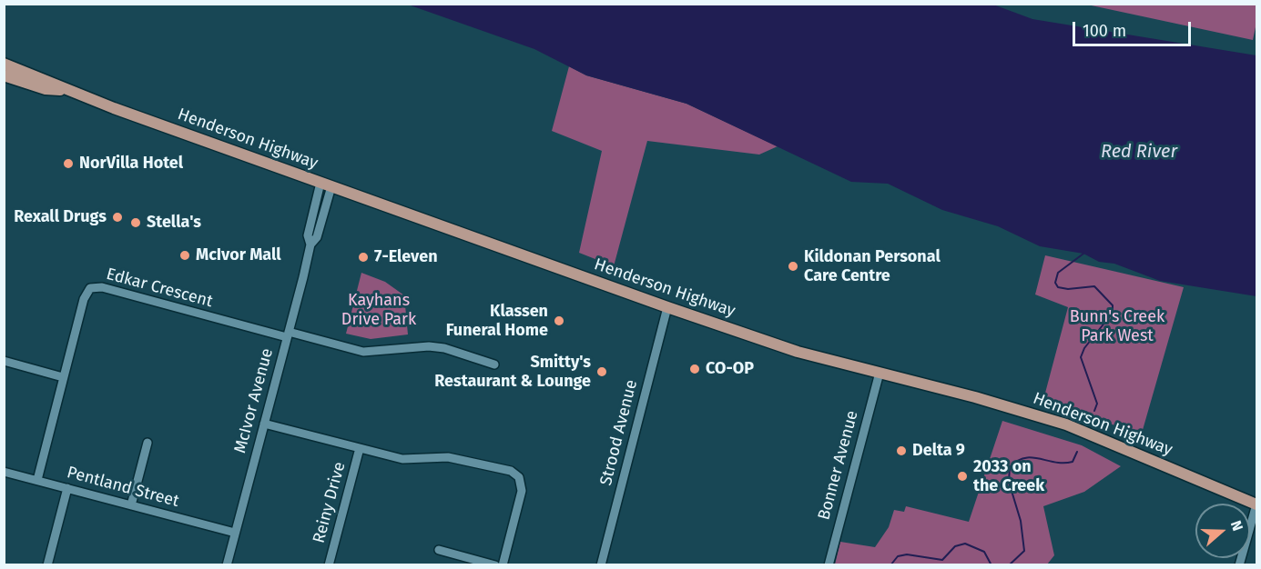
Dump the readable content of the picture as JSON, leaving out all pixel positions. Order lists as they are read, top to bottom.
{
  "streets": {
    "main road": ["Henderson Highway"],
    "street": [
      "Edkar Crescent",
      "McIvor Avenue",
      "Strood Avenue",
      "Bonner Avenue",
      "Pentland Street",
      "Reiny Drive"
    ]
  },
  "crossings": [
    ["Henderson Highway", "McIvor Avenue"],
    ["Henderson Highway", "Strood Avenue"],
    ["Henderson Highway", "Bonner Avenue"],
    ["Edkar Crescent", "McIvor Avenue"],
    ["Edkar Crescent", "Pentland Street"],
    ["McIvor Avenue", "Pentland Street"],
    ["McIvor Avenue", "Reiny Drive"]
  ],
  "water": ["Red River"],
  "parks": ["Kayhans Drive Park", "Bunn's Creek Park West"],
  "places": [
    "NorVilla Hotel",
    "Rexall Drugs",
    "Stella's",
    "McIvor Mall",
    "7-Eleven",
    "Kildonan Personal Care Centre",
    "Klassen Funeral Home",
    "CO-OP",
    "Smitty's Restaurant & Lounge",
    "Delta 9",
    "2033 on the Creek"
  ],
  "scale_bar": "100 m",
  "north": "right"
}
